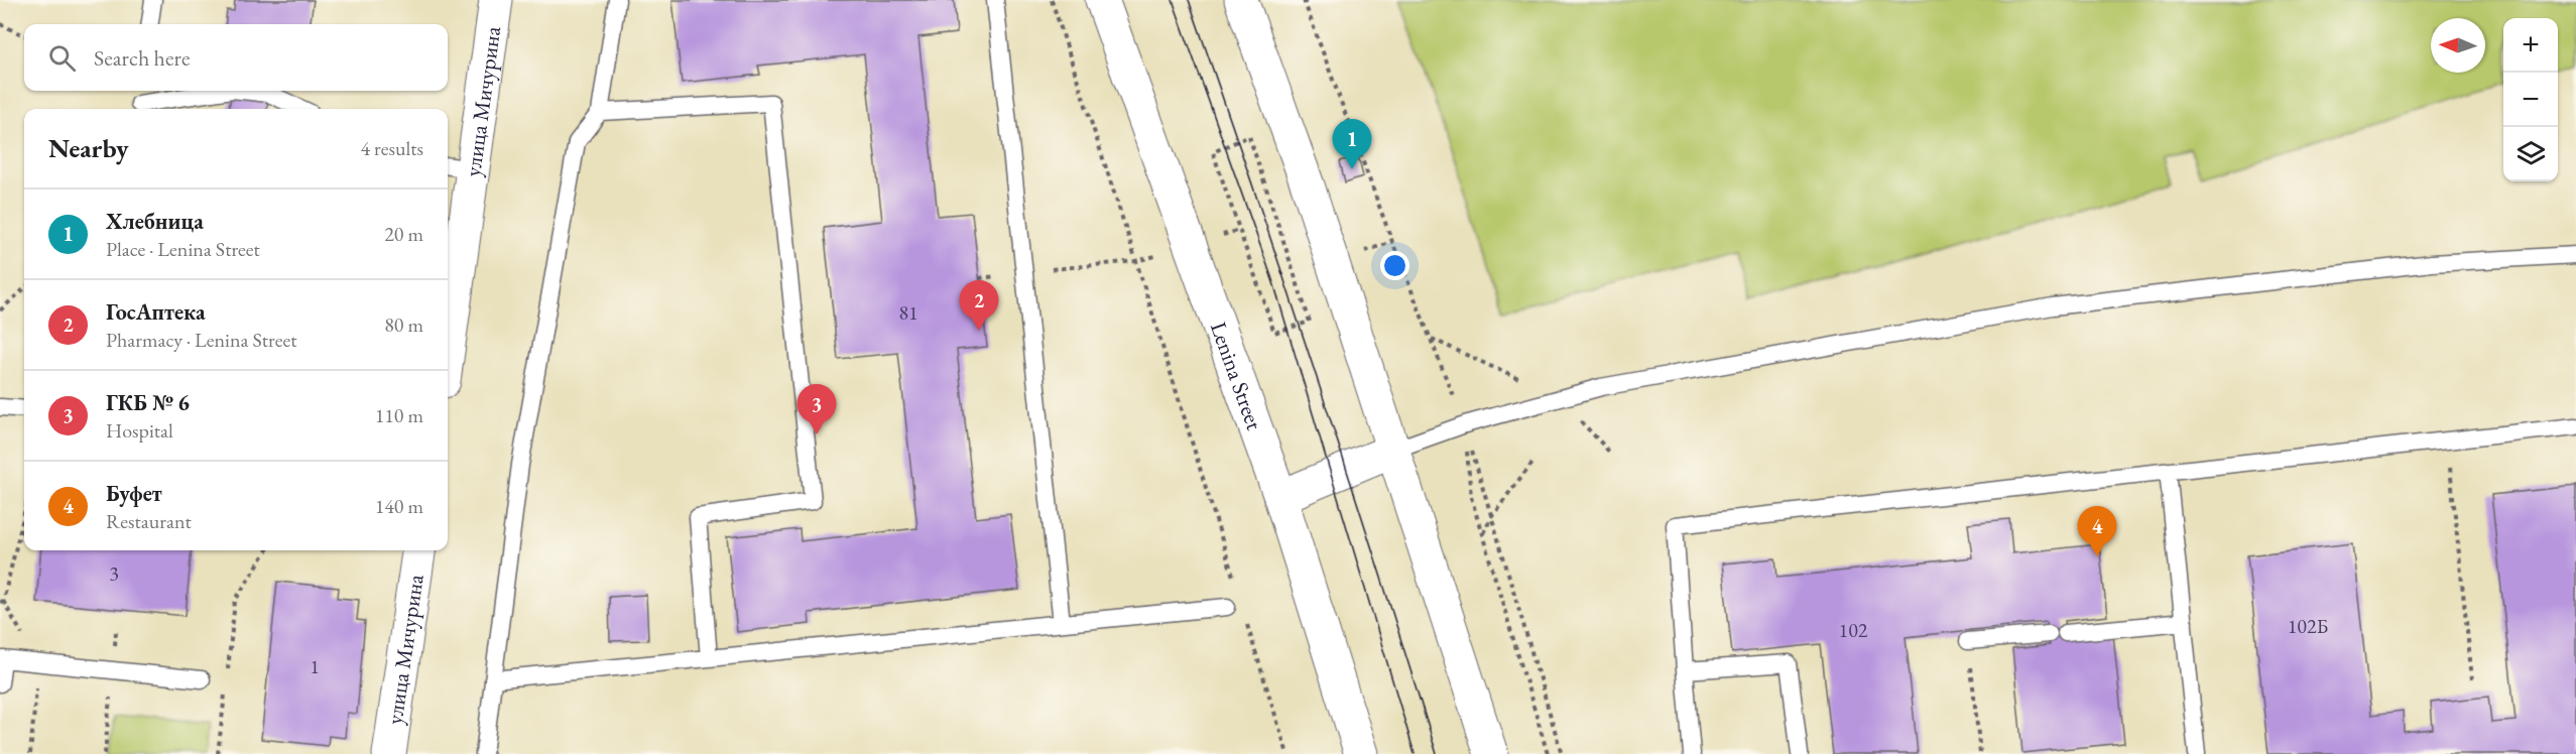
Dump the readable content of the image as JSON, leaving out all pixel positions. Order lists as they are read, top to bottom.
{
  "streets": {
    "main road": ["улица Мичурина", "Lenina Street"]
  },
  "house_numbers": [
    "81",
    "3",
    "102Б",
    "102",
    "1"
  ],
  "north": "left",
  "page": {
    "map_buttons": ["+", "−"],
    "search": "Search here",
    "heading": ["Nearby", "4 results"],
    "pins": [
      "1",
      "2",
      "3",
      "4"
    ],
    "list": [
      {
        "mark": "1",
        "name": "Хлебница",
        "note": "Place · Lenina Street",
        "value": "20 m"
      },
      {
        "mark": "2",
        "name": "ГосАптека",
        "note": "Pharmacy · Lenina Street",
        "value": "80 m"
      },
      {
        "mark": "3",
        "name": "ГКБ № 6",
        "note": "Hospital",
        "value": "110 m"
      },
      {
        "mark": "4",
        "name": "Буфет",
        "note": "Restaurant",
        "value": "140 m"
      }
    ]
  }
}
